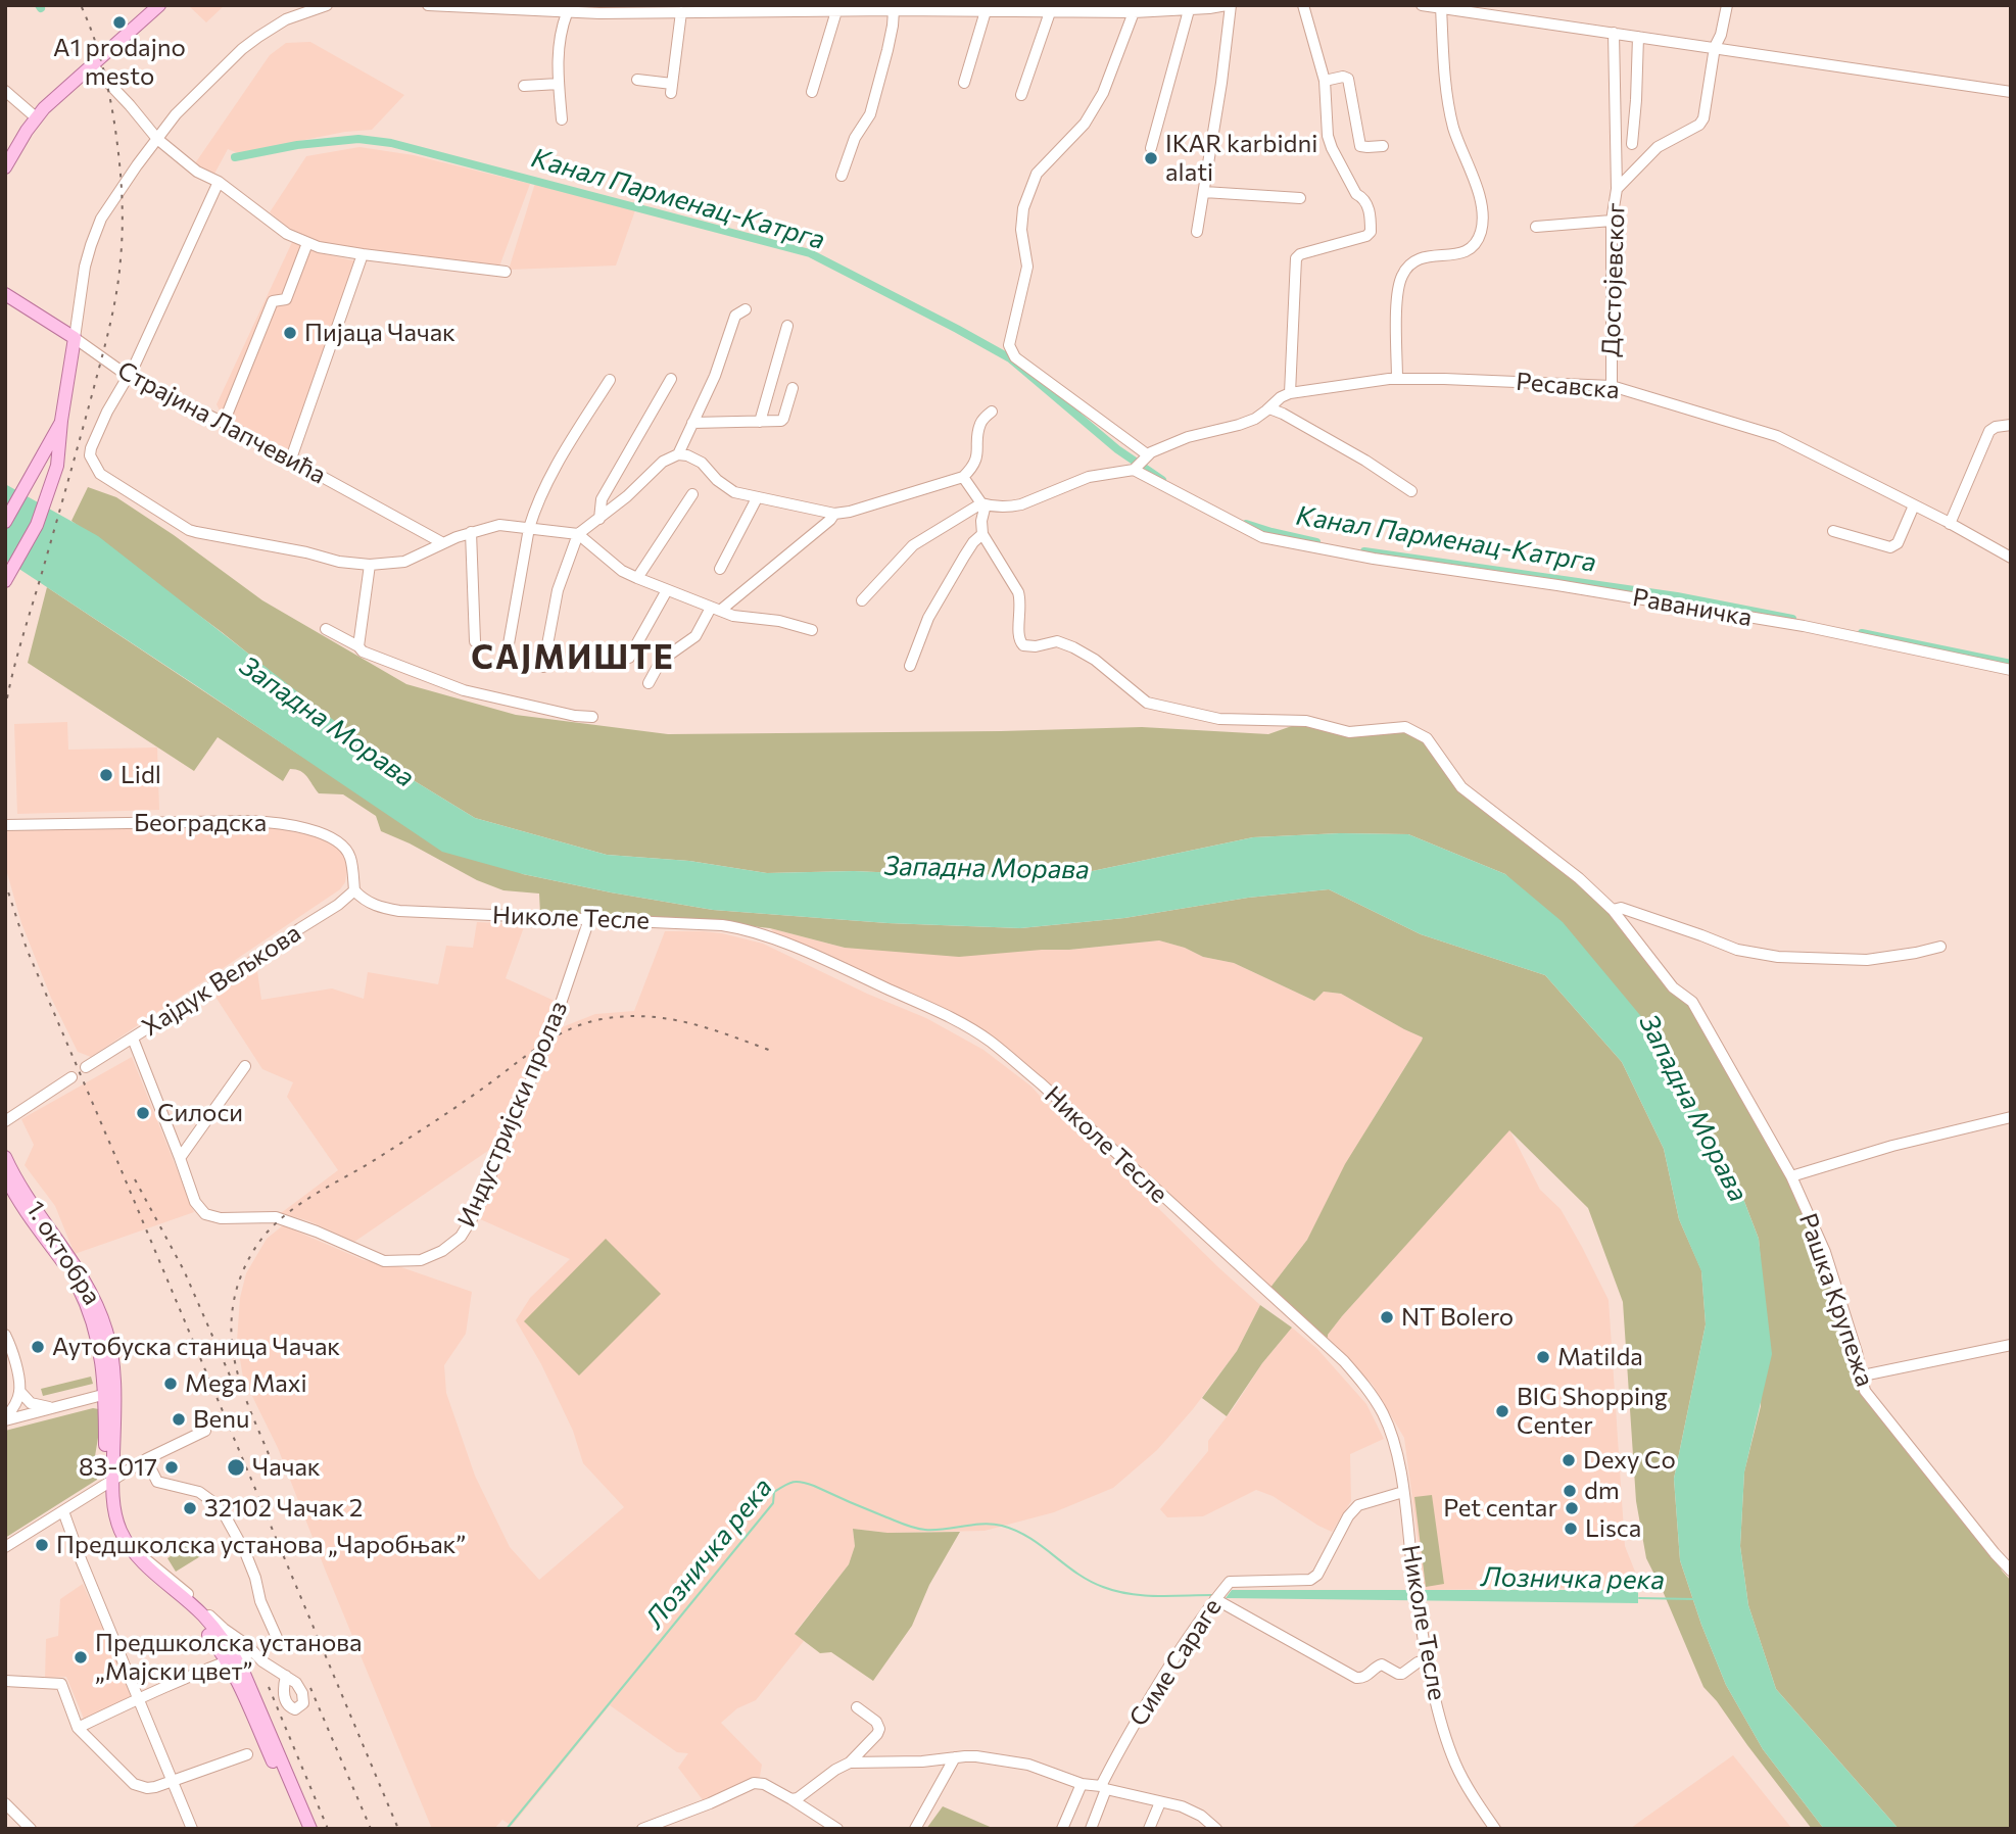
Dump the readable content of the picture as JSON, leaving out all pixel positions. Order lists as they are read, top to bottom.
{
  "streets": {
    "main road": ["Страјина Лапчевића", "1. октобра"],
    "street": [
      "Достојевског",
      "Ресавска",
      "Раваничка",
      "Београдска",
      "Николе Тесле",
      "Хајдук Вељкова",
      "Индустријски пролаз",
      "Рашка Крупежа",
      "Симе Сараге"
    ]
  },
  "crossings": [
    ["Достојевског", "Ресавска"],
    ["Ресавска", "Раваничка"],
    ["Београдска", "Николе Тесле"],
    ["Београдска", "Хајдук Вељкова"],
    ["Николе Тесле", "Хајдук Вељкова"],
    ["Николе Тесле", "Индустријски пролаз"],
    ["Николе Тесле", "Симе Сараге"],
    ["Хајдук Вељкова", "Индустријски пролаз"]
  ],
  "districts": ["САЈМИШТЕ"],
  "water": ["Канал Парменац-Катрга", "Западна Морава", "Лозничка река"],
  "places": [
    "A1 prodajno mesto",
    "IKAR karbidni alati",
    "Пијаца Чачак",
    "Lidl",
    "Силоси",
    "NT Bolero",
    "Аутобуска станица Чачак",
    "Matilda",
    "Mega Maxi",
    "BIG Shopping Center",
    "Benu",
    "Dexy Co",
    "83-017",
    "Чачак",
    "dm",
    "32102 Чачак 2",
    "Pet centar",
    "Lisca",
    "Предшколска установа „Чаробњак”",
    "Предшколска установа „Мајски цвет”"
  ]
}
